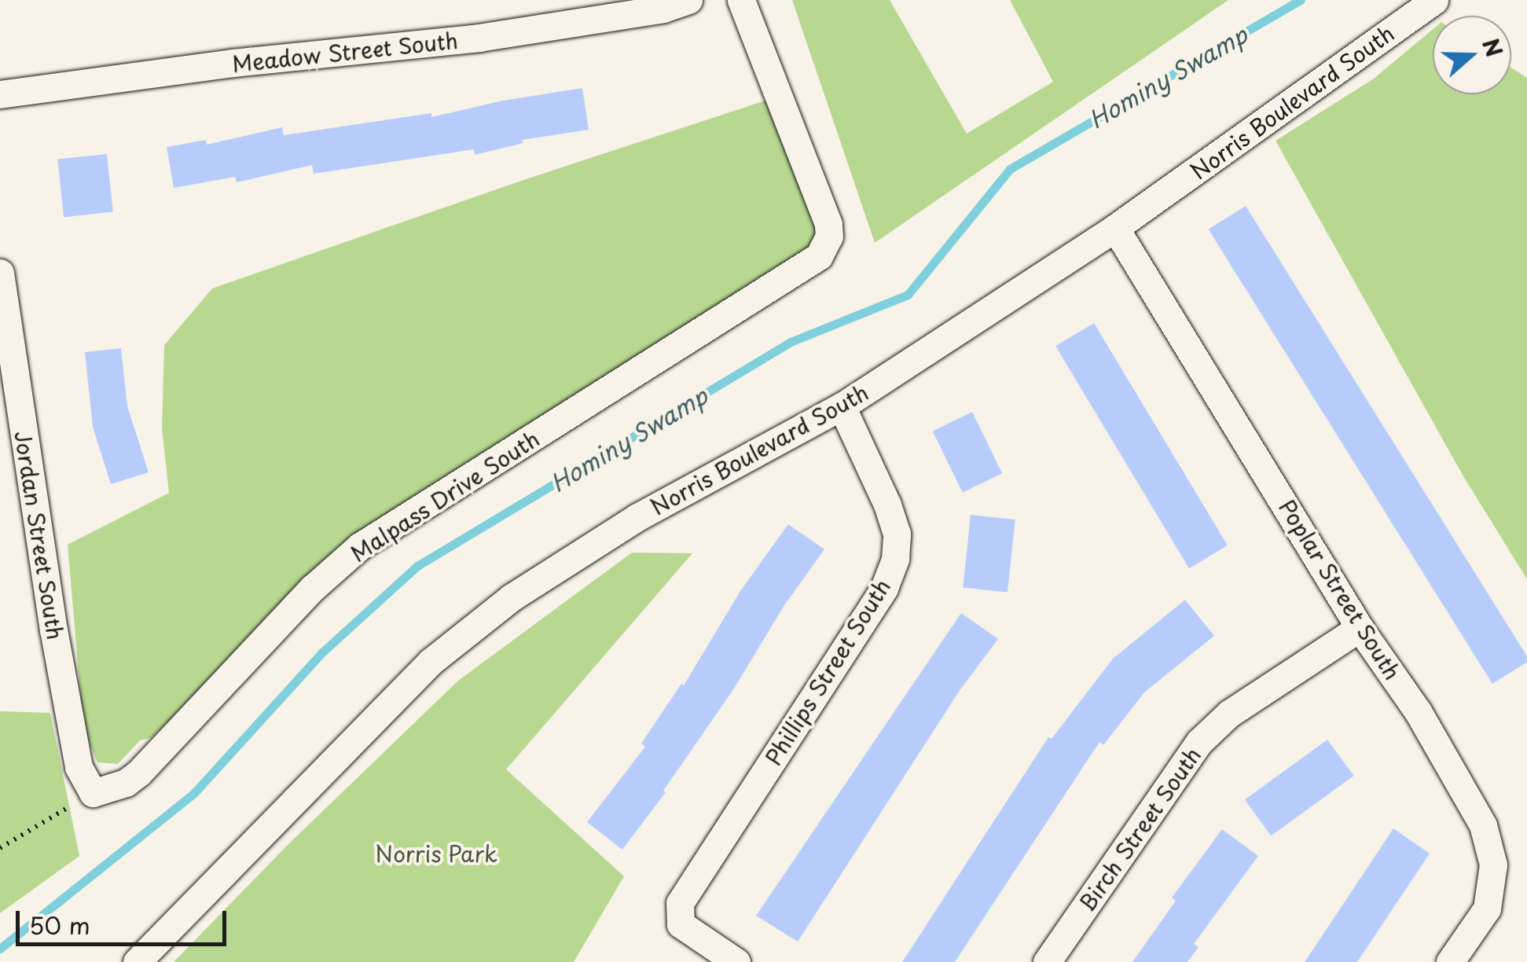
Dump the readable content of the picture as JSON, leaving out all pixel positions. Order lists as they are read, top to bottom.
{
  "streets": {
    "street": [
      "Meadow Street South",
      "Norris Boulevard South",
      "Malpass Drive South",
      "Jordan Street South",
      "Poplar Street South",
      "Phillips Street South",
      "Birch Street South"
    ]
  },
  "crossings": [
    ["Norris Boulevard South", "Poplar Street South"],
    ["Norris Boulevard South", "Phillips Street South"],
    ["Malpass Drive South", "Jordan Street South"],
    ["Poplar Street South", "Birch Street South"]
  ],
  "water": ["Hominy Swamp"],
  "parks": ["Norris Park"],
  "scale_bar": "50 m",
  "north": "right"
}
